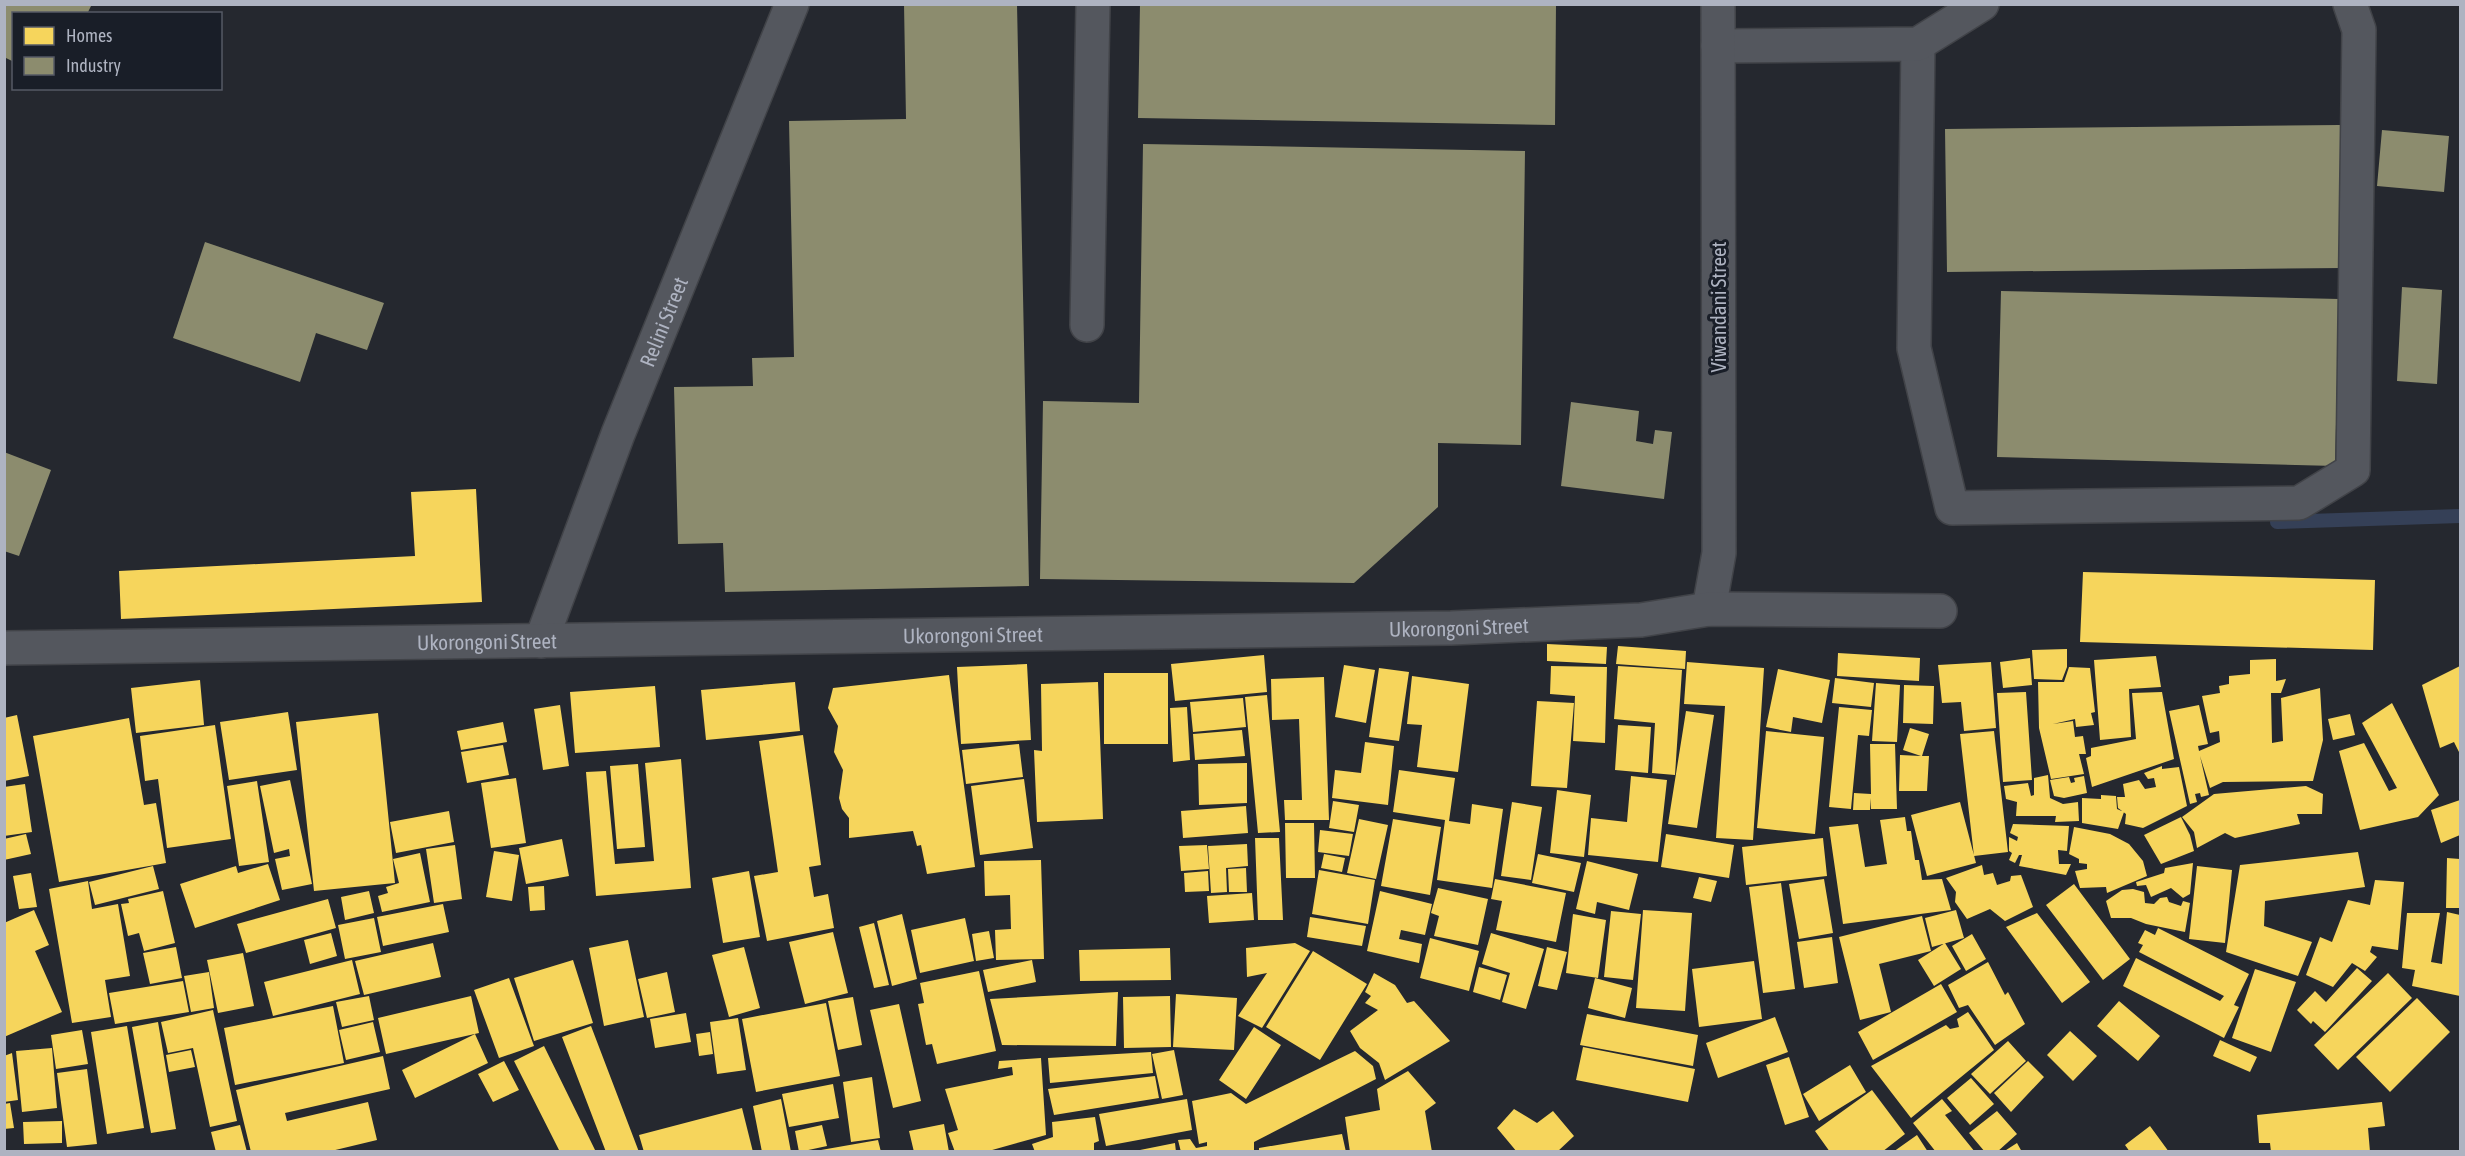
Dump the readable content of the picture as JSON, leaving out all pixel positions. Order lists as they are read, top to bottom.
{
  "streets": {
    "street": ["Viwandani Street", "Relini Street", "Ukorongoni Street"]
  },
  "crossings": [
    ["Viwandani Street", "Ukorongoni Street"],
    ["Relini Street", "Ukorongoni Street"]
  ],
  "legend": ["Homes", "Industry"]
}
